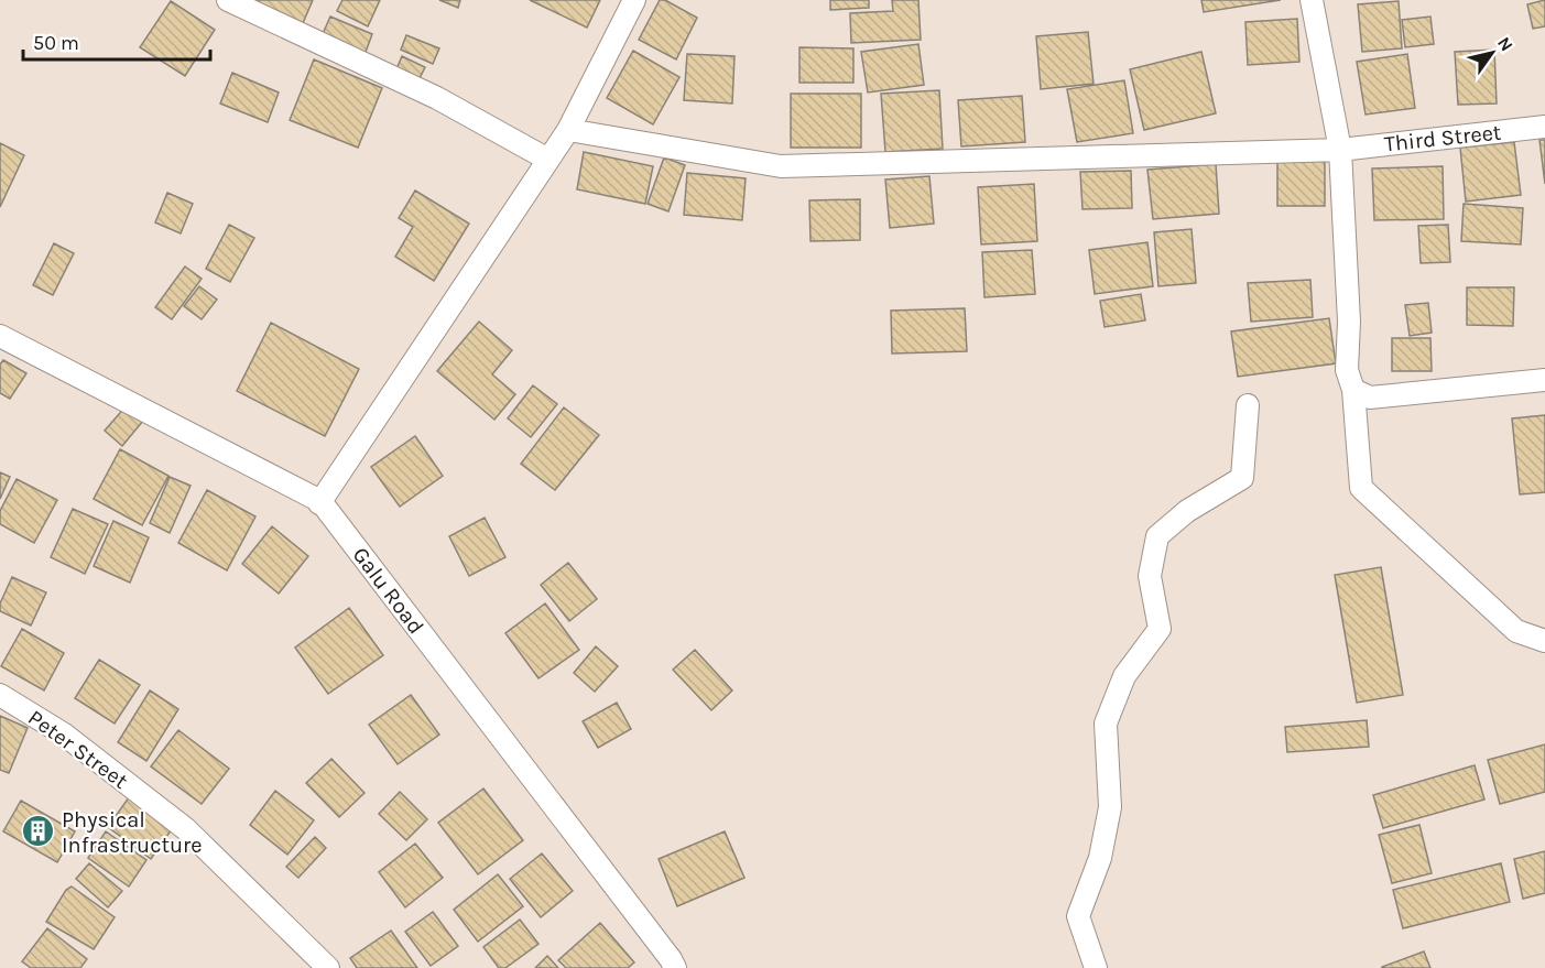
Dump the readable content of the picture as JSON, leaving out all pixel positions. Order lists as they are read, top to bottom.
{
  "streets": {
    "street": ["Third Street", "Galu Road", "Peter Street"]
  },
  "places": {
    "building": ["Physical Infrastructure"]
  },
  "scale_bar": "50 m",
  "north": "top right"
}
